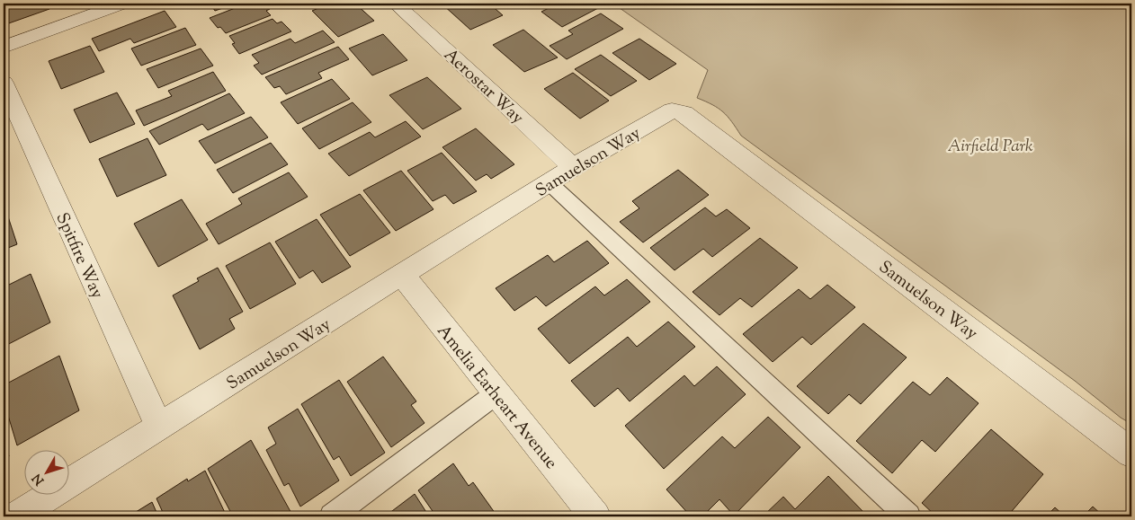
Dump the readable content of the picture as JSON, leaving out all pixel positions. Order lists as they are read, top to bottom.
{
  "streets": {
    "street": [
      "Aerostar Way",
      "Samuelson Way",
      "Spitfire Way",
      "Amelia Earheart Avenue"
    ]
  },
  "crossings": [
    ["Aerostar Way", "Samuelson Way"],
    ["Samuelson Way", "Spitfire Way"],
    ["Samuelson Way", "Amelia Earheart Avenue"]
  ],
  "parks": ["Airfield Park"],
  "north": "bottom left"
}
